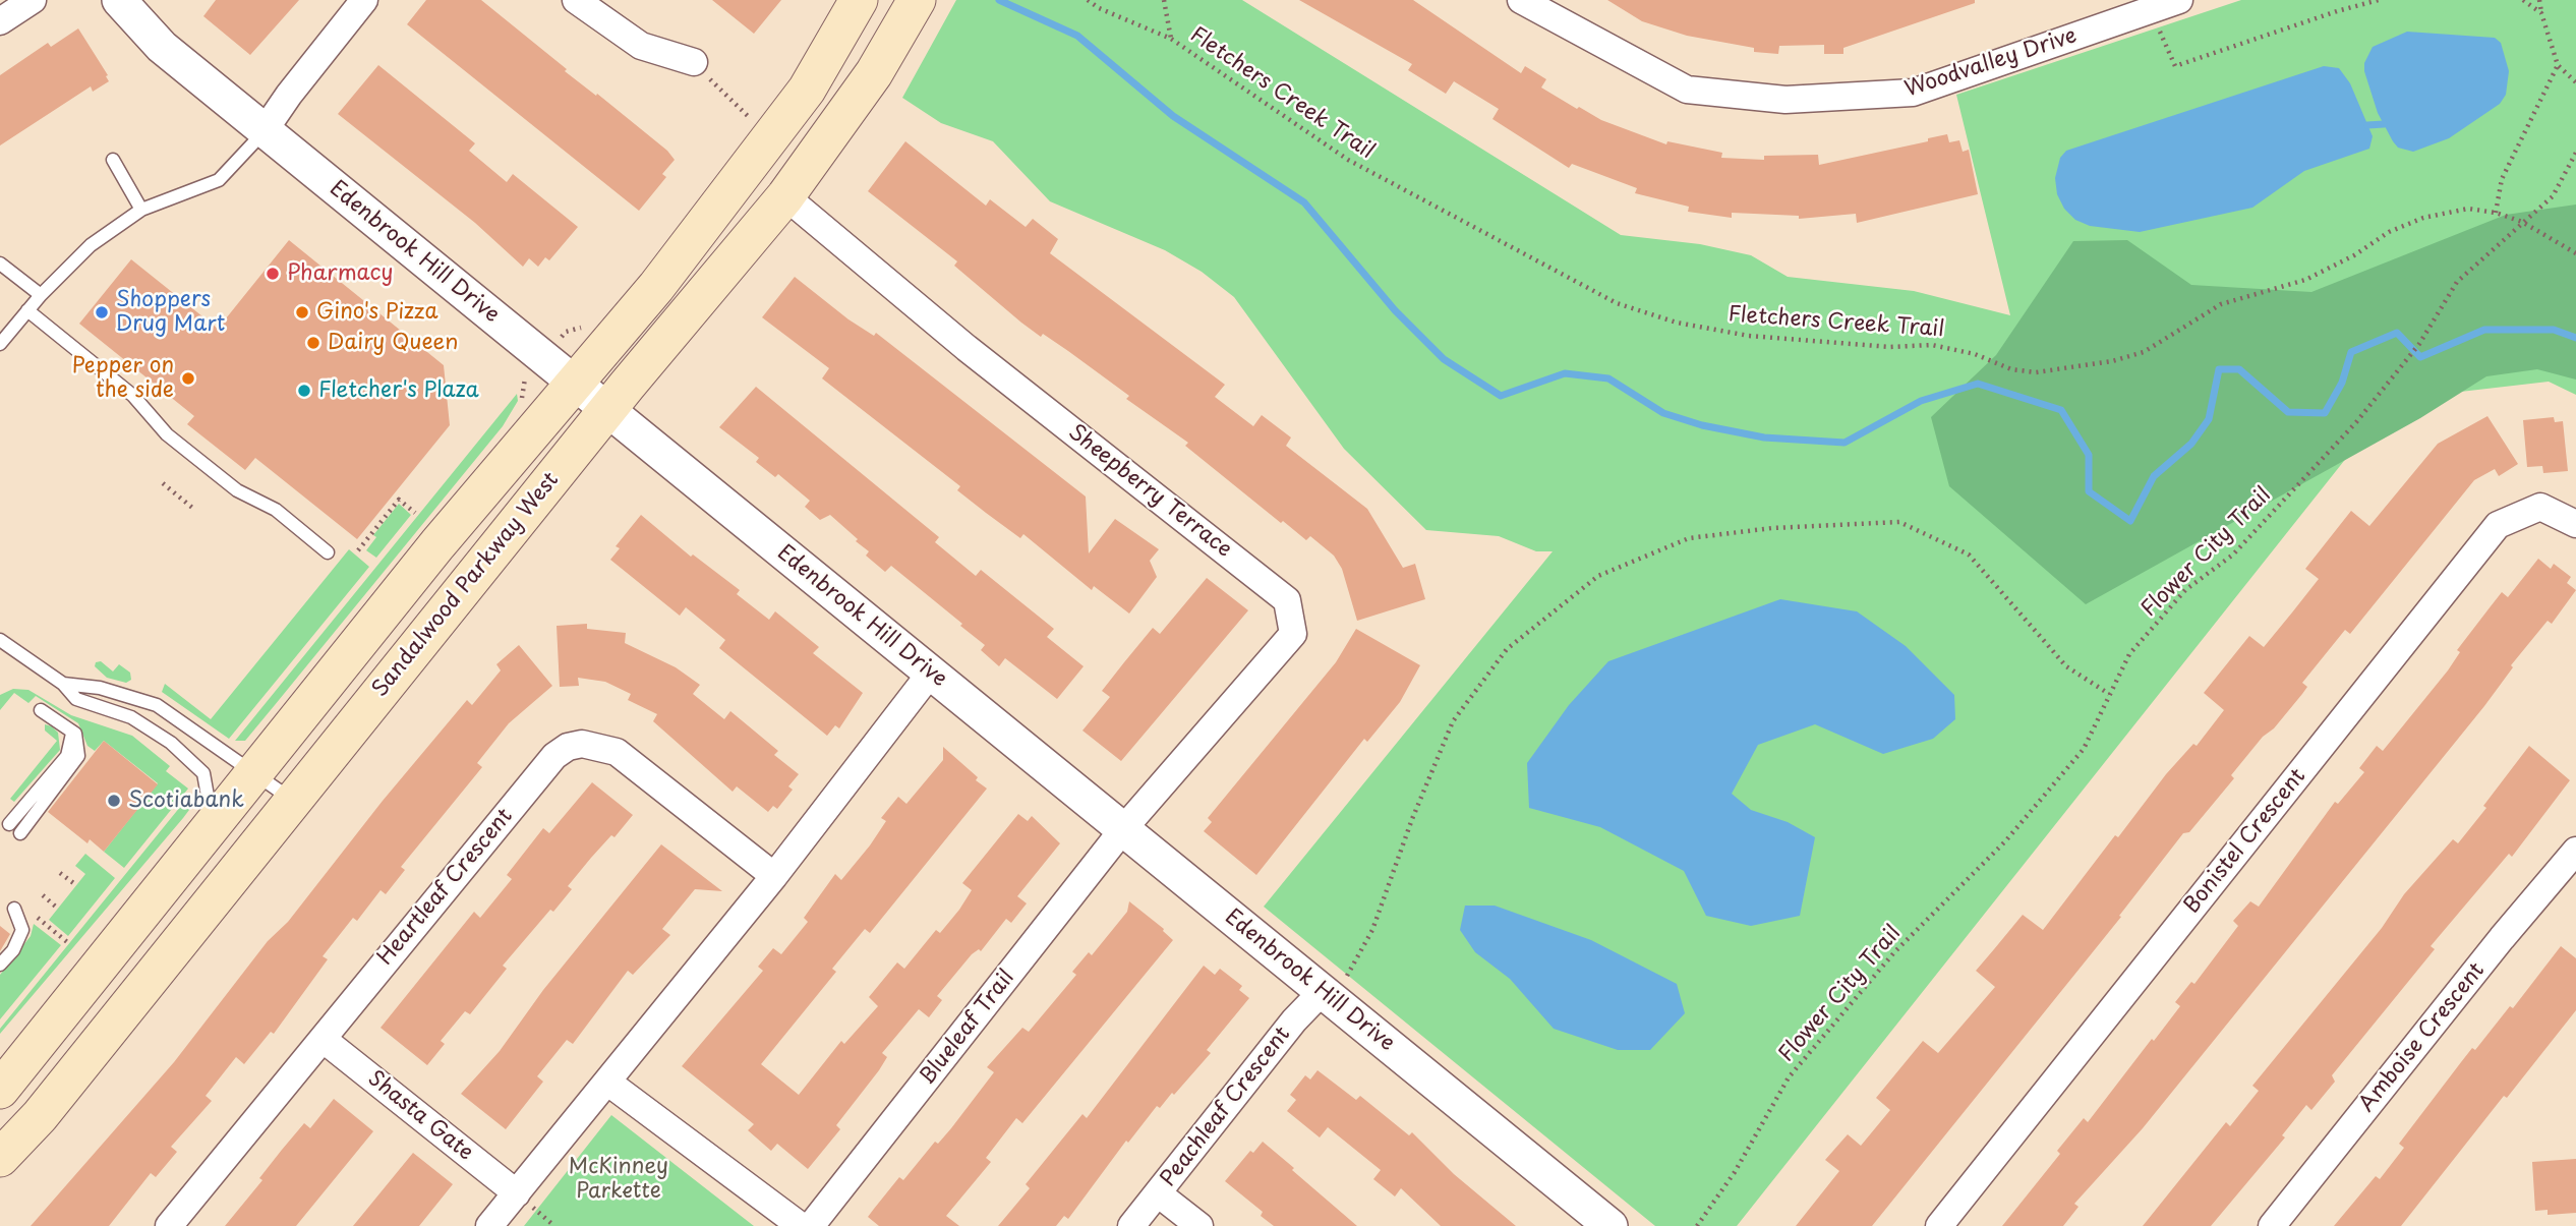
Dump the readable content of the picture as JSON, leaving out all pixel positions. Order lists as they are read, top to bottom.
{
  "streets": {
    "main road": ["Sandalwood Parkway West"],
    "street": [
      "Woodvalley Drive",
      "Edenbrook Hill Drive",
      "Sheepberry Terrace",
      "Bonistel Crescent",
      "Heartleaf Crescent",
      "Blueleaf Trail",
      "Amboise Crescent",
      "Peachleaf Crescent",
      "Shasta Gate"
    ],
    "path": ["Fletchers Creek Trail", "Flower City Trail"]
  },
  "crossings": [
    ["Fletchers Creek Trail", "Flower City Trail"],
    ["Edenbrook Hill Drive", "Sheepberry Terrace"],
    ["Edenbrook Hill Drive", "Sandalwood Parkway West"],
    ["Edenbrook Hill Drive", "Blueleaf Trail"],
    ["Edenbrook Hill Drive", "Peachleaf Crescent"],
    ["Sheepberry Terrace", "Sandalwood Parkway West"],
    ["Sheepberry Terrace", "Blueleaf Trail"],
    ["Heartleaf Crescent", "Shasta Gate"]
  ],
  "parks": ["McKinney Parkette"],
  "places": [
    "Pharmacy",
    "Shoppers Drug Mart",
    "Gino's Pizza",
    "Dairy Queen",
    "Pepper on the side",
    "Fletcher's Plaza",
    "Scotiabank"
  ]
}
